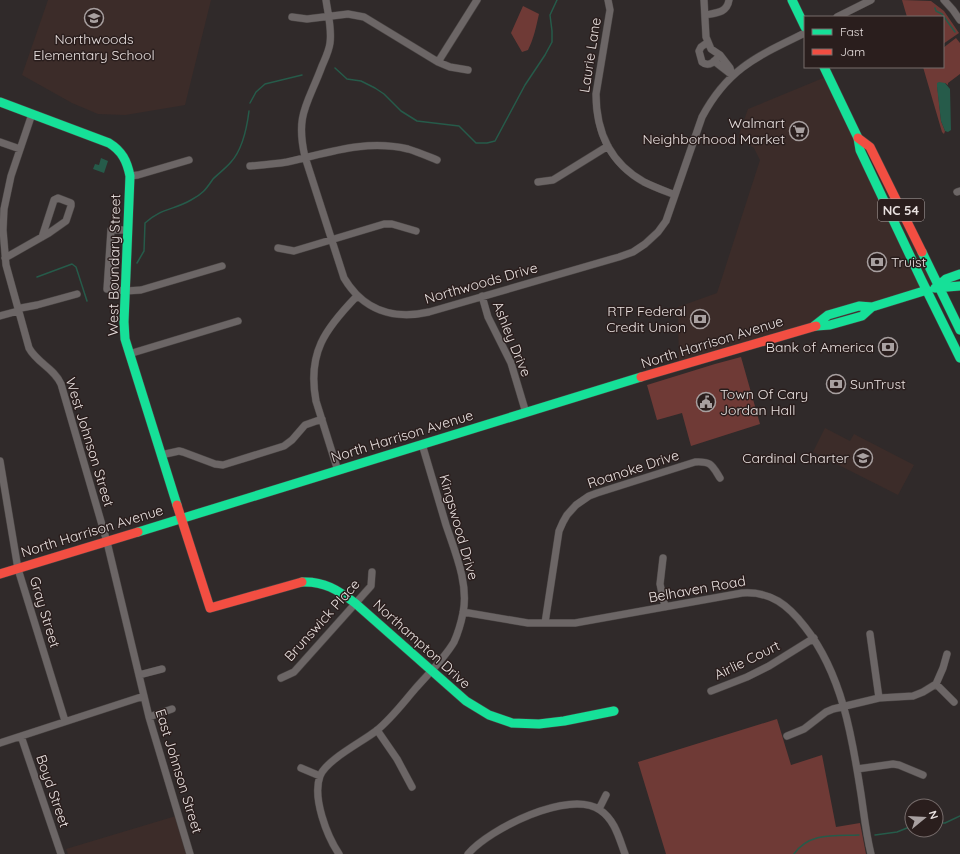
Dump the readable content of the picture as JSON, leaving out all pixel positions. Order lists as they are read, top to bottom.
{
  "streets": {
    "main road": [
      "NC 54",
      "West Boundary Street",
      "North Harrison Avenue",
      "Northampton Drive"
    ],
    "street": [
      "Laurie Lane",
      "Northwoods Drive",
      "Ashley Drive",
      "West Johnson Street",
      "Roanoke Drive",
      "Kingswood Drive",
      "Belhaven Road",
      "Gray Street",
      "Brunswick Place",
      "Airlie Court",
      "East Johnson Street",
      "Boyd Street"
    ]
  },
  "crossings": [
    ["Laurie Lane", "Northwoods Drive"],
    ["NC 54", "North Harrison Avenue"],
    ["West Boundary Street", "North Harrison Avenue"],
    ["West Boundary Street", "West Johnson Street"],
    ["West Boundary Street", "Northampton Drive"],
    ["Northwoods Drive", "Ashley Drive"],
    ["Ashley Drive", "North Harrison Avenue"],
    ["North Harrison Avenue", "West Johnson Street"],
    ["North Harrison Avenue", "Kingswood Drive"],
    ["North Harrison Avenue", "Gray Street"],
    ["West Johnson Street", "East Johnson Street"],
    ["Roanoke Drive", "Belhaven Road"],
    ["Kingswood Drive", "Belhaven Road"],
    ["Kingswood Drive", "Northampton Drive"],
    ["Belhaven Road", "Airlie Court"],
    ["Brunswick Place", "Northampton Drive"]
  ],
  "places": {
    "school or university": ["Northwoods Elementary School", "Cardinal Charter"],
    "supermarket": ["Walmart Neighborhood Market"],
    "bank": [
      "Truist",
      "RTP Federal Credit Union",
      "Bank of America",
      "SunTrust"
    ],
    "public building": ["Town Of Cary Jordan Hall"]
  },
  "legend": ["Fast", "Jam"],
  "north": "right"
}
